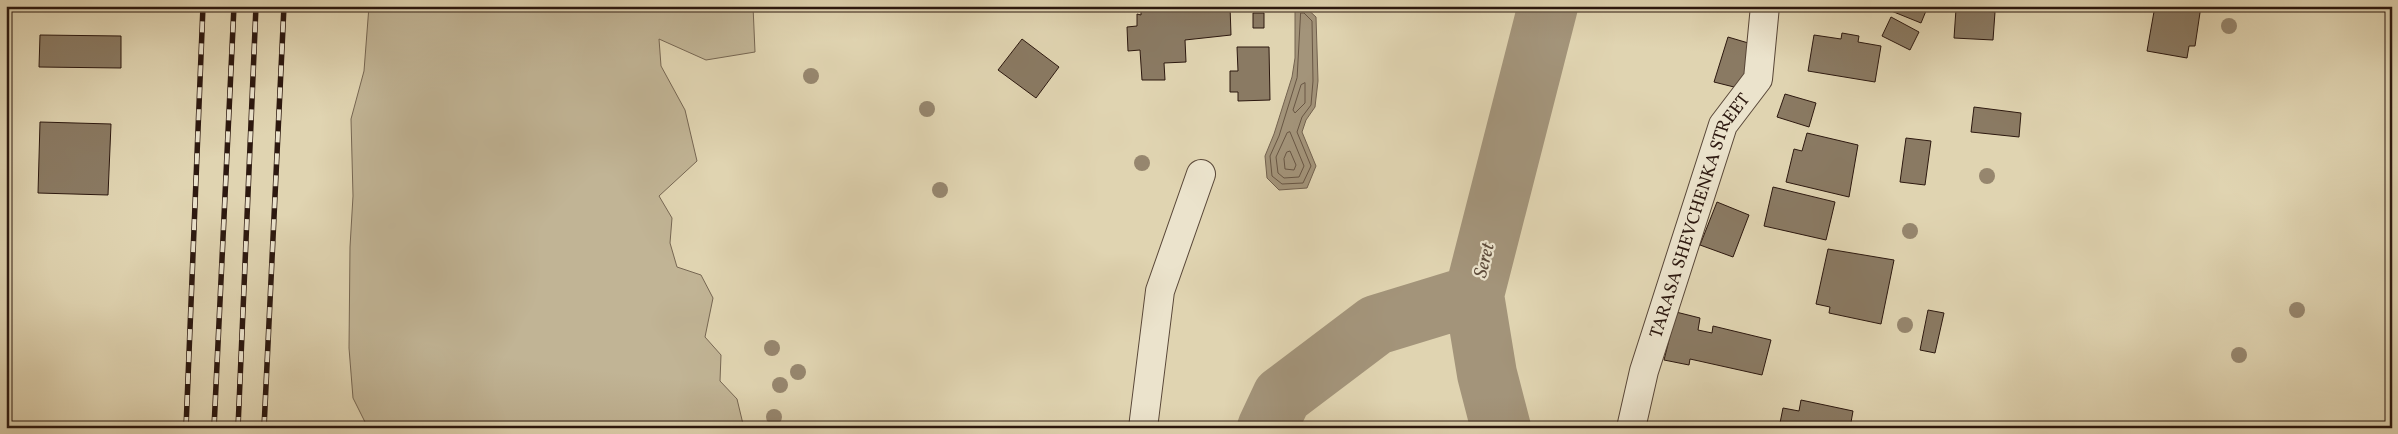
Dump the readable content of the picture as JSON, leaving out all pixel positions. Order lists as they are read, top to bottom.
{
  "streets": {
    "street": ["TARASA SHEVCHENKA STREET"]
  },
  "water": ["Seret"]
}
